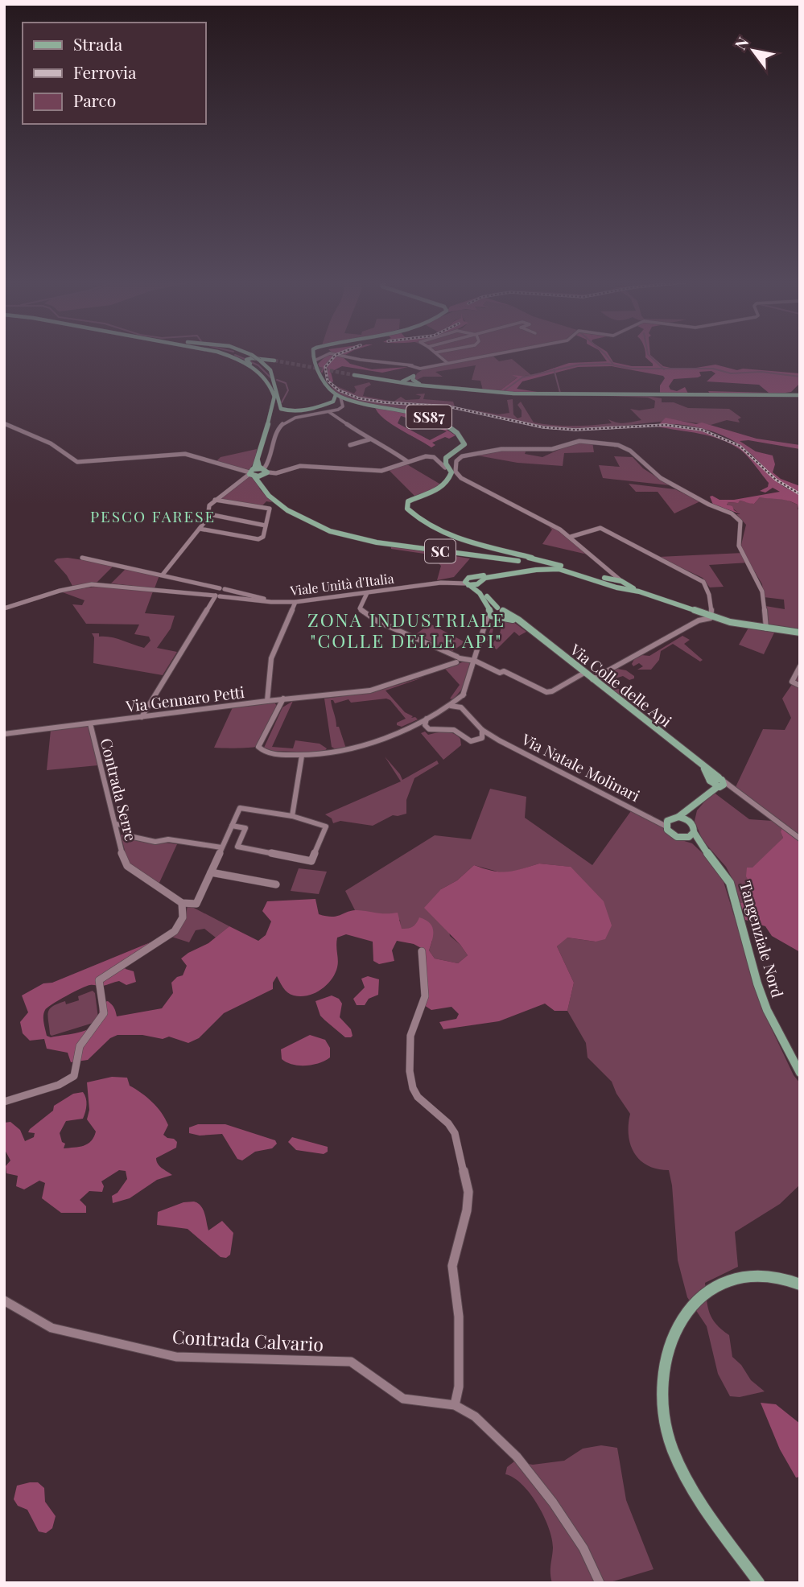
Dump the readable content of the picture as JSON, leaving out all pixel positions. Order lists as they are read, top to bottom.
{
  "streets": {
    "main road": [
      "SS87",
      "SC",
      "Via Colle delle Api",
      "Tangenziale Nord"
    ],
    "street": [
      "Viale Unità d'Italia",
      "Via Gennaro Petti",
      "Via Natale Molinari",
      "Contrada Serre",
      "Contrada Calvario"
    ]
  },
  "crossings": [
    ["SS87", "SC"],
    ["Via Colle delle Api", "Via Gennaro Petti"],
    ["Via Gennaro Petti", "Contrada Serre"],
    ["Via Natale Molinari", "Tangenziale Nord"]
  ],
  "districts": ["PESCO FARESE", "ZONA INDUSTRIALE \"COLLE DELLE API\""],
  "legend": ["Strada", "Ferrovia", "Parco"],
  "north": "top left"
}
